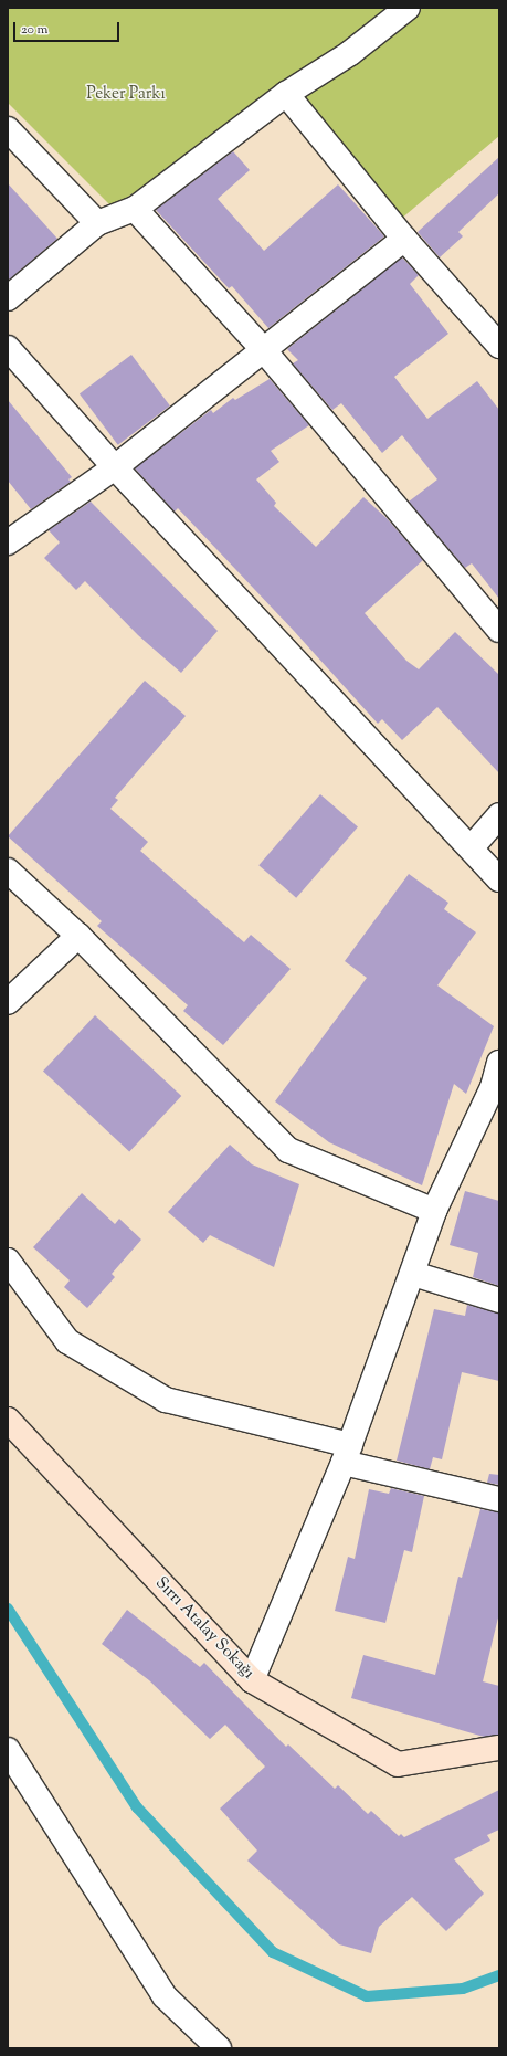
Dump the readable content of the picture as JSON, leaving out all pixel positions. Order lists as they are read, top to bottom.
{
  "streets": {
    "main road": ["Sırrı Atalay Sokağı"]
  },
  "parks": ["Peker Parkı"],
  "scale_bar": "20 m"
}
